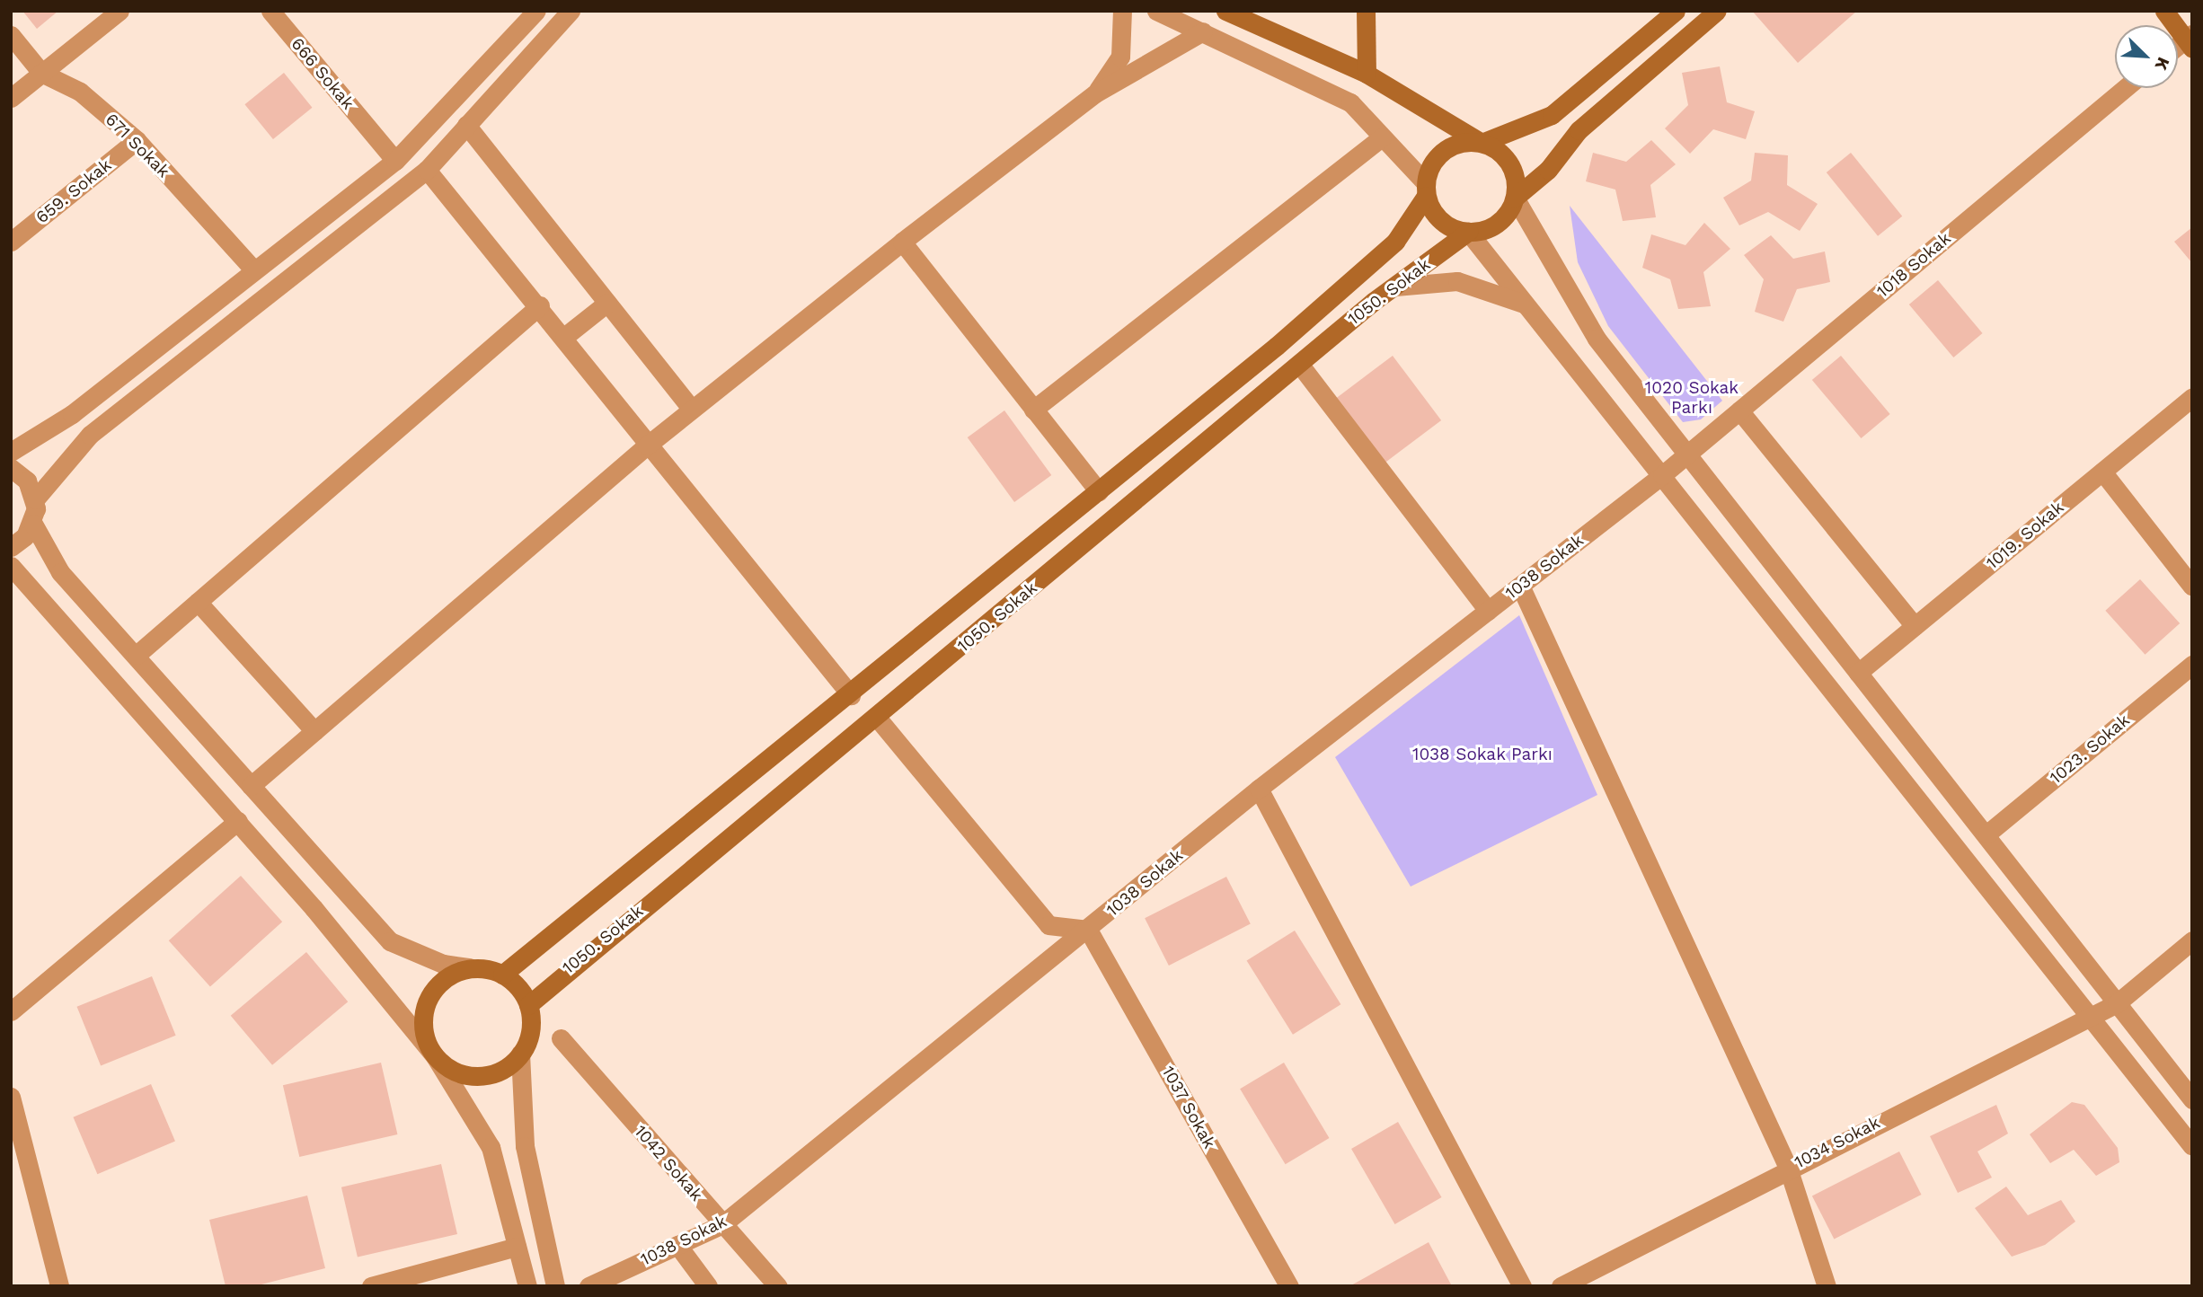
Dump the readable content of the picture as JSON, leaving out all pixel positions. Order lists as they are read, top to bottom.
{
  "streets": {
    "street": [
      "666 Sokak",
      "671 Sokak",
      "659. Sokak",
      "1018 Sokak",
      "1050. Sokak",
      "1019. Sokak",
      "1038 Sokak",
      "1023. Sokak",
      "1037 Sokak",
      "1034 Sokak",
      "1042 Sokak"
    ]
  },
  "crossings": [
    ["671 Sokak", "659. Sokak"],
    ["1018 Sokak", "1038 Sokak"],
    ["1038 Sokak", "1037 Sokak"],
    ["1038 Sokak", "1042 Sokak"]
  ],
  "parks": ["1020 Sokak Parkı", "1038 Sokak Parkı"],
  "north": "bottom right"
}
